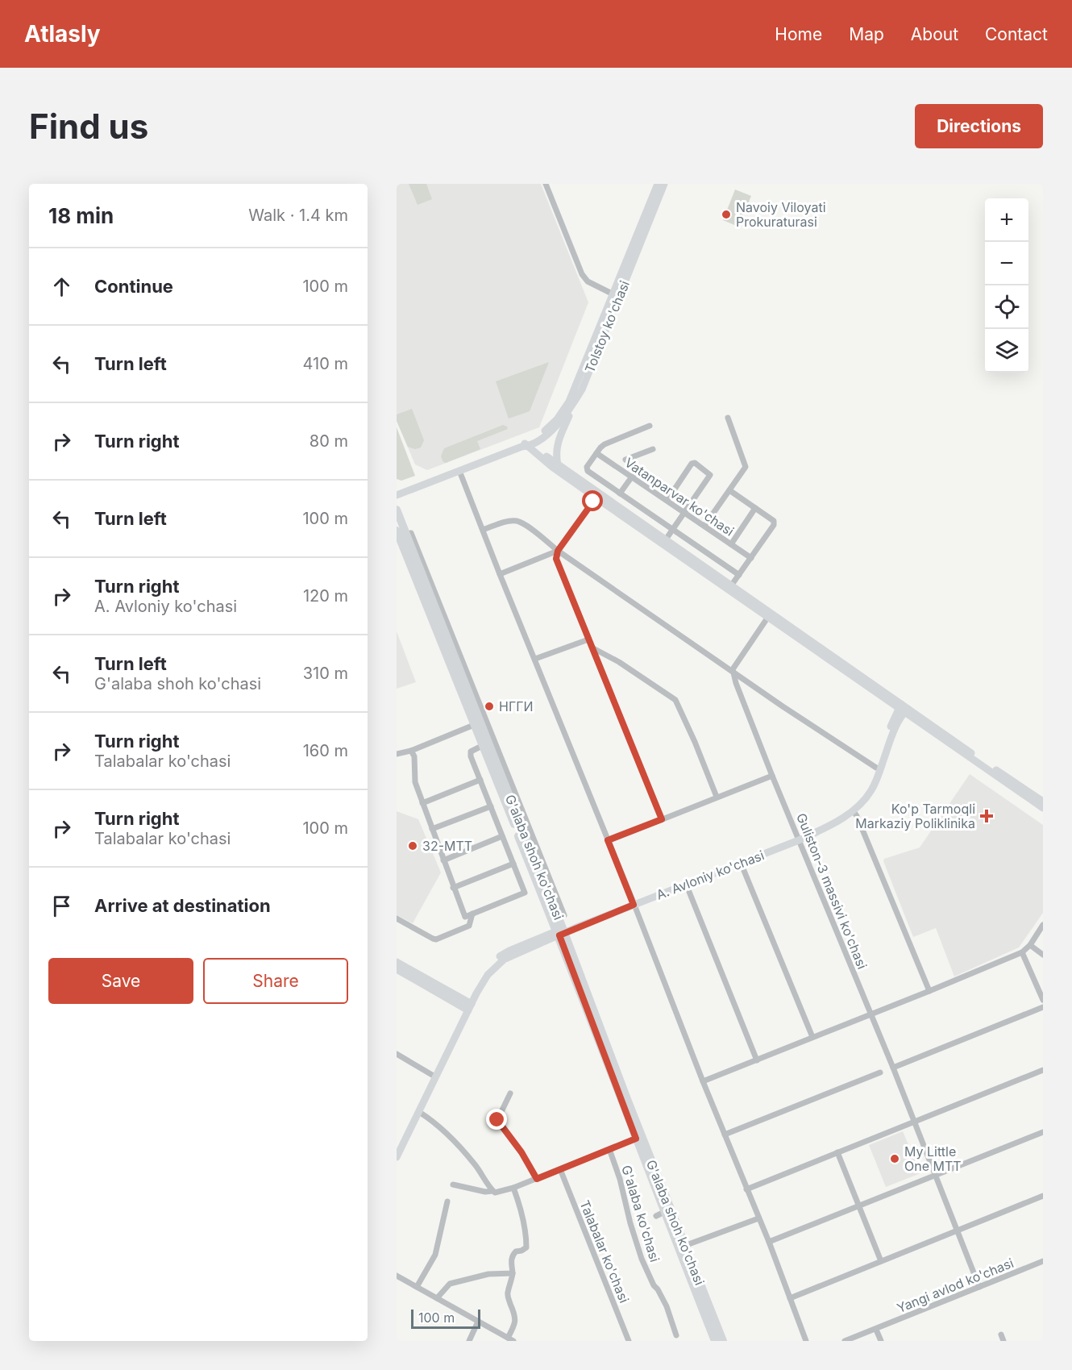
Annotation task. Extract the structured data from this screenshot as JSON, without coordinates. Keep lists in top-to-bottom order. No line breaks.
{"streets":{"main road":["G'alaba shoh ko'chasi"],"street":["Tolstoy ko'chasi","Vatanparvar ko'chasi","A. Avloniy ko'chasi","Guliston-3 massivi ko'chasi","G'alaba ko'chasi","Talabalar ko'chasi","Yangi avlod ko'chasi"]},"crossings":[["G'alaba shoh ko'chasi","A. Avloniy ko'chasi"],["A. Avloniy ko'chasi","Guliston-3 massivi ko'chasi"],["Guliston-3 massivi ko'chasi","Yangi avlod ko'chasi"]],"places":{"other":["Navoiy Viloyati Prokuraturasi","НГГИ","32-MTT","My Little One MTT"],"health":["Ko'p Tarmoqli Markaziy Poliklinika"]},"scale_bar":"100 m","page":{"header":"Atlasly","nav":["Home","Map","About","Contact"],"buttons":["Directions",["Save","Share"]],"title":"Find us","heading":["18 min","Walk · 1.4 km"],"map_buttons":["+","−"],"list":[["Continue","100 m"],["Turn left","410 m"],["Turn right","80 m"],["Turn left","100 m"],["Turn right","A. Avloniy ko'chasi","120 m"],["Turn left","G'alaba shoh ko'chasi","310 m"],["Turn right","Talabalar ko'chasi","160 m"],["Turn right","Talabalar ko'chasi","100 m"],"Arrive at destination"],"scale":"100 m"}}
